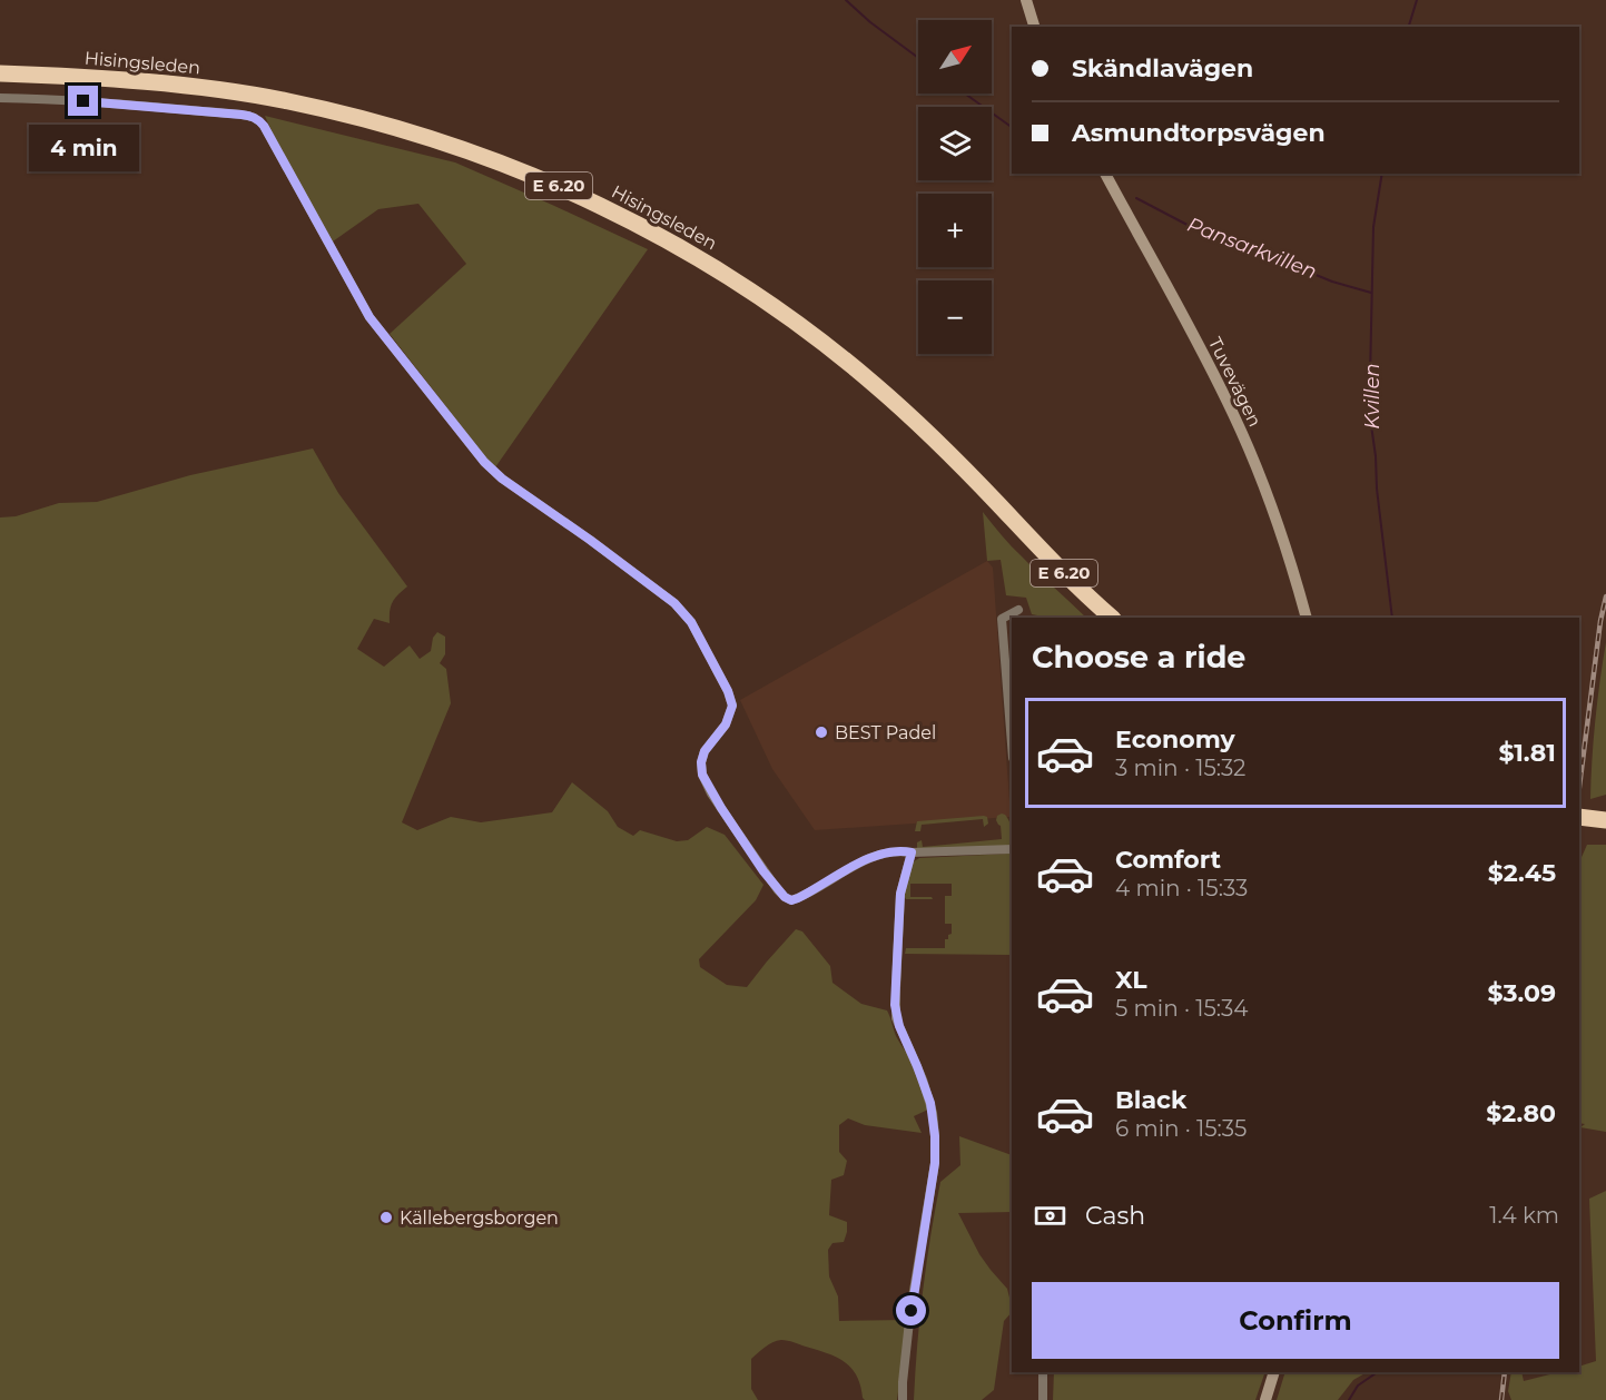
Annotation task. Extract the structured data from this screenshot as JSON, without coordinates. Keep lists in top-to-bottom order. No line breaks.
{"streets":{"highway":["Hisingsleden","E 6.20"],"main road":["Tuvevägen"]},"water":["Pansarkvillen","Kvillen"],"places":["BEST Padel","Källebergsborgen"],"north":"top right","page":{"map_buttons":["+","−"],"banner":["Skändlavägen","Asmundtorpsvägen"],"bubble":"4 min","heading":"Choose a ride","list":[{"name":"Economy","note":"3 min · 15:32","value":"$1.81"},{"name":"Comfort","note":"4 min · 15:33","value":"$2.45"},{"name":"XL","note":"5 min · 15:34","value":"$3.09"},{"name":"Black","note":"6 min · 15:35","value":"$2.80"}],"pay":["Cash","1.4 km"],"buttons":"Confirm"}}
